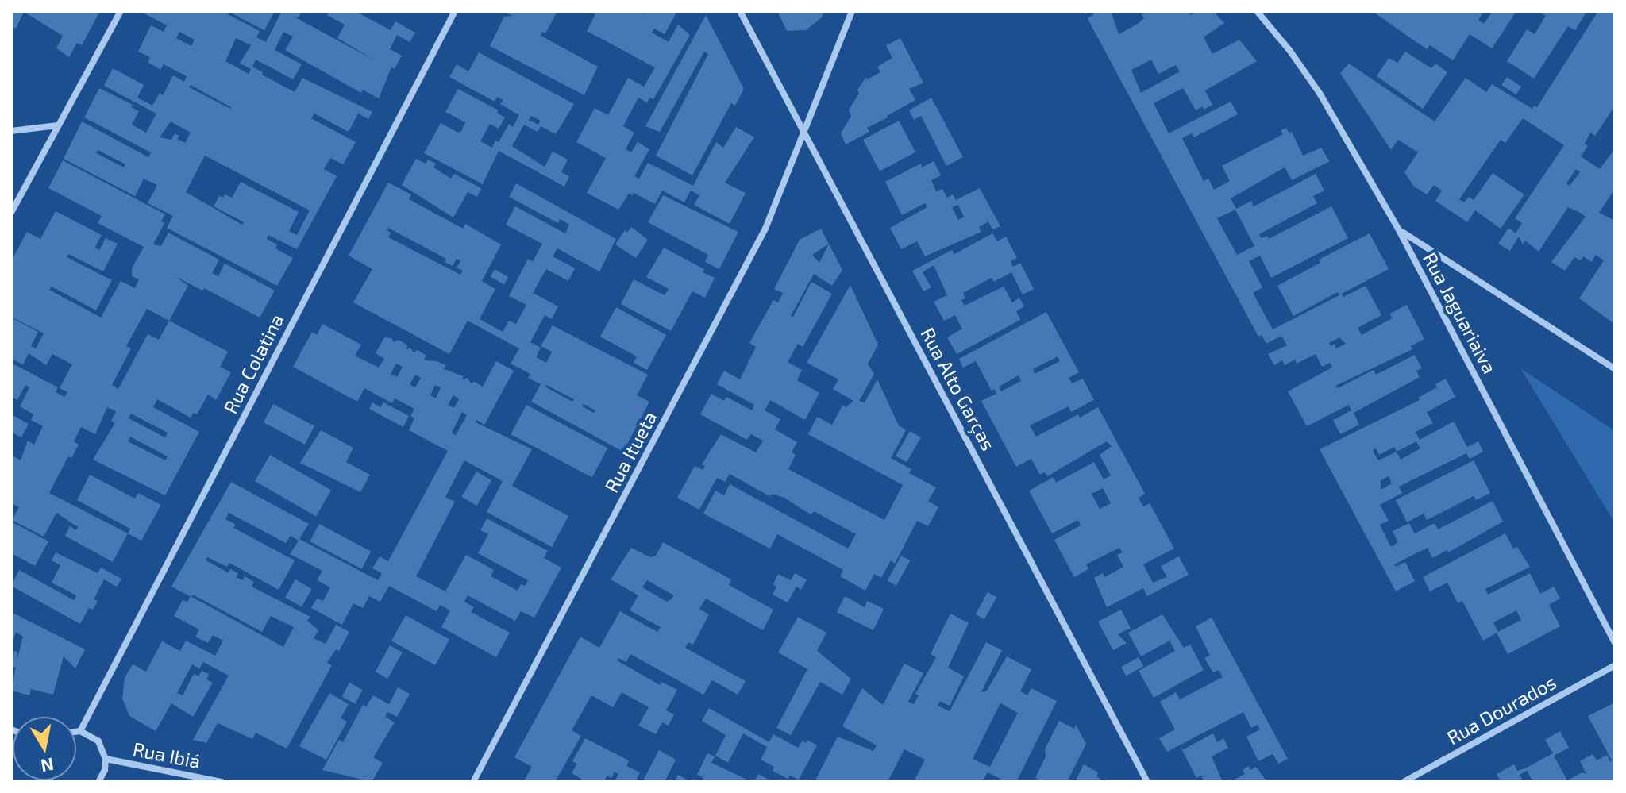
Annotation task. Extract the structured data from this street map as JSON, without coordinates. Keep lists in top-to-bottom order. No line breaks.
{"streets":{"street":["Rua Jaguariaiva","Rua Colatina","Rua Alto Garças","Rua Itueta","Rua Dourados","Rua Ibiá"]},"crossings":[["Rua Alto Garças","Rua Itueta"]],"north":"bottom"}
